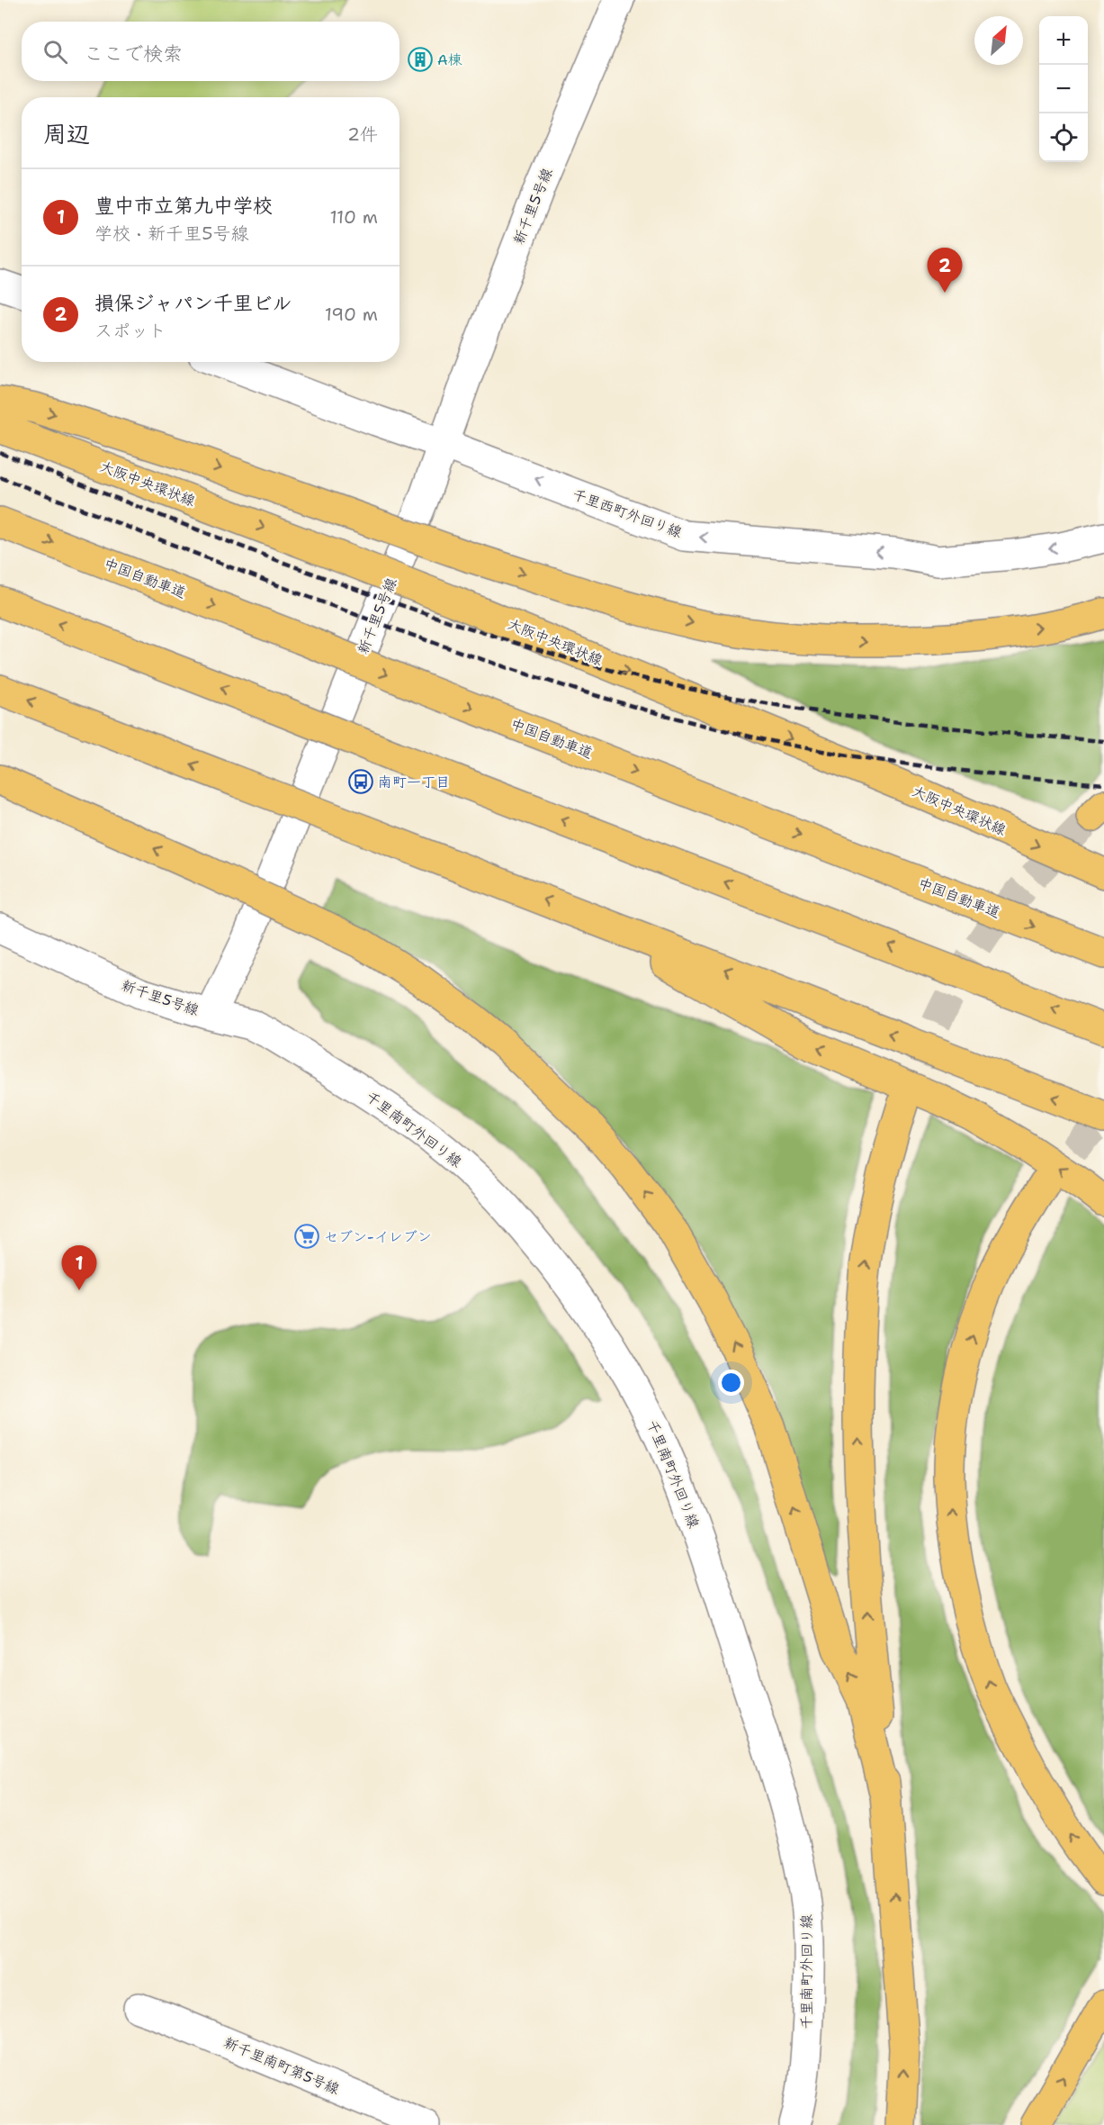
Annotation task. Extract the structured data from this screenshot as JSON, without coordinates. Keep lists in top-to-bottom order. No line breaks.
{"streets":{"main road":["大阪中央環状線","中国自動車道"],"street":["新千里5号線","千里西町外回り線","千里南町外回り線","新千里南町第5号線"]},"crossings":[["新千里5号線","千里西町外回り線"],["新千里5号線","千里南町外回り線"]],"one_way":["千里西町外回り線"],"places":{"building":["A棟"],"bus stop":["南町一丁目"],"supermarket":["セブン-イレブン"]},"north":"top right","page":{"map_buttons":["+","−"],"search":"ここで検索","heading":["周辺","2件"],"list":[{"mark":"1","name":"豊中市立第九中学校","note":"学校 · 新千里5号線","value":"110 m"},{"mark":"2","name":"損保ジャパン千里ビル","note":"スポット","value":"190 m"}],"pins":["2","1"]}}
